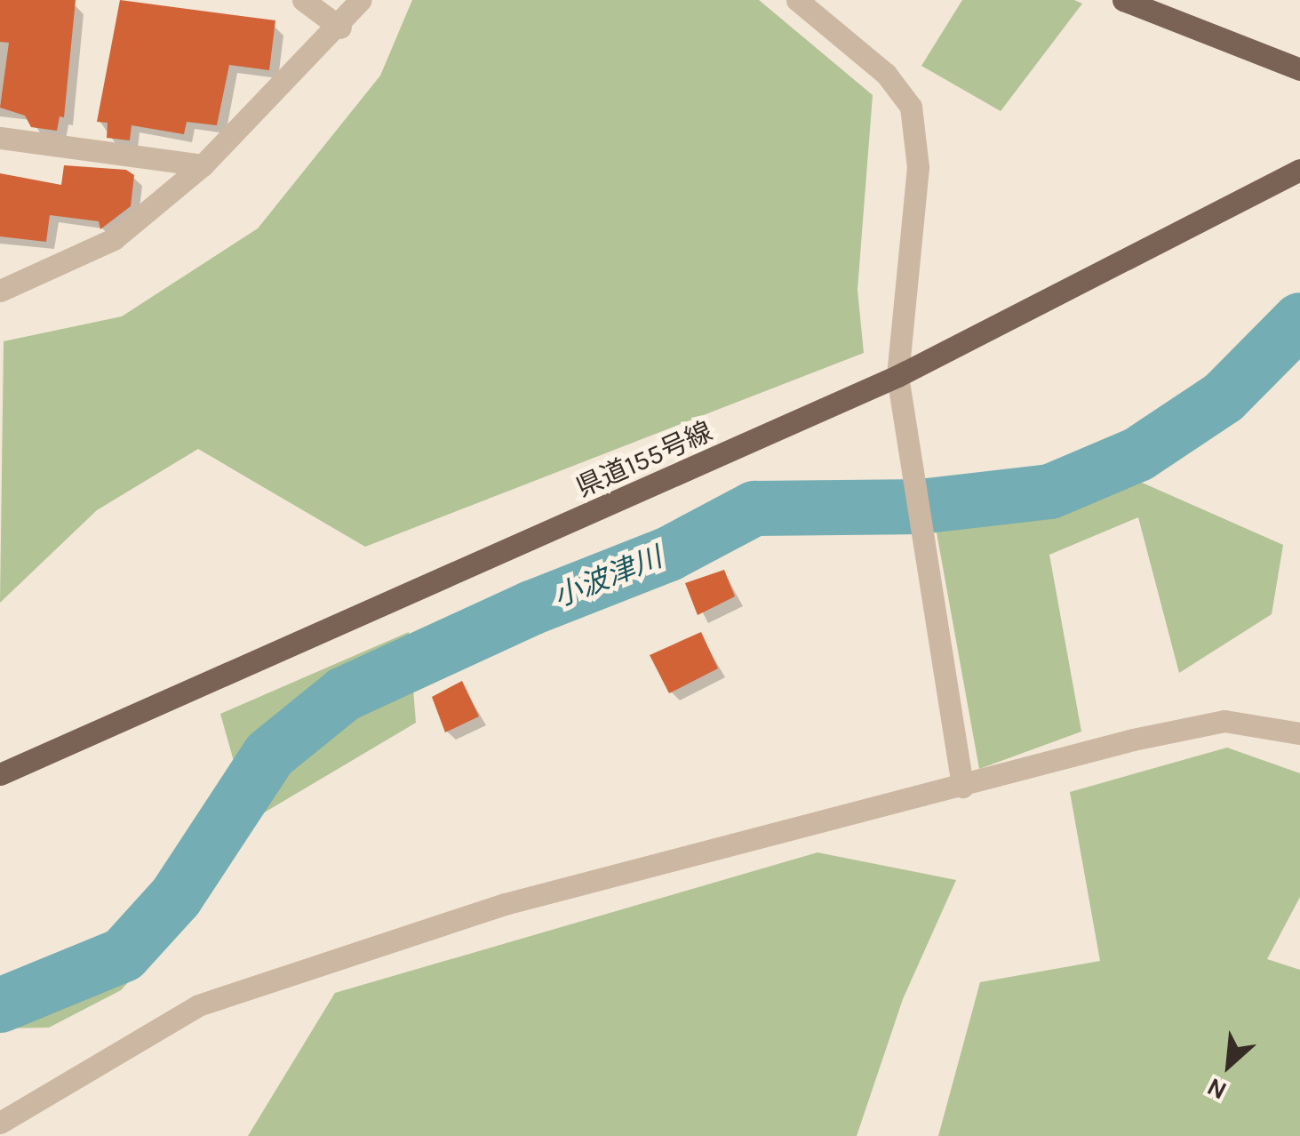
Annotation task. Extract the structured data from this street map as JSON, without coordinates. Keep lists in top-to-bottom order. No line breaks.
{"streets":{"main road":["県道155号線"]},"water":["小波津川"],"north":"bottom left"}
